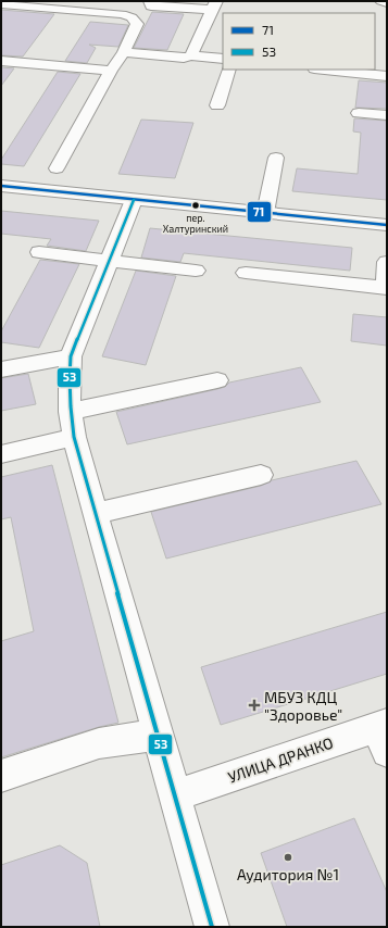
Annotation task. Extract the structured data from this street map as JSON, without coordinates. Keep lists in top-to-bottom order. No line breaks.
{"streets":{"street":["УЛИЦА ДРАНКО"]},"places":{"other":["пер. Халтуринский","Аудитория №1"],"health":["МБУЗ КДЦ \"Здоровье\""]},"lines":["transit line 71","transit line 53"],"legend":["71","53"]}
